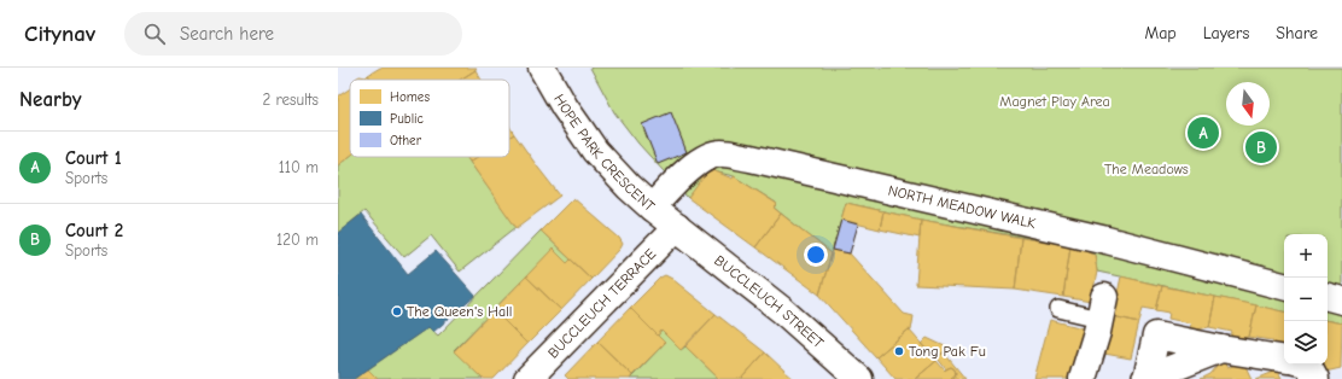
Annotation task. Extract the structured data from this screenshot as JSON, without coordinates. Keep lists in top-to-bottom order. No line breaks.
{"streets":{"street":["HOPE PARK CRESCENT","NORTH MEADOW WALK","BUCCLEUCH STREET","BUCCLEUCH TERRACE"]},"crossings":[["HOPE PARK CRESCENT","NORTH MEADOW WALK"],["HOPE PARK CRESCENT","BUCCLEUCH STREET"],["HOPE PARK CRESCENT","BUCCLEUCH TERRACE"],["BUCCLEUCH STREET","BUCCLEUCH TERRACE"]],"parks":["Magnet Play Area","The Meadows"],"places":["The Queen's Hall","Tong Pak Fu"],"legend":["Homes","Public","Other"],"north":"bottom","page":{"header":"Citynav","search":"Search here","nav":["Map","Layers","Share"],"heading":["Nearby","2 results"],"pins":["A","B"],"list":[{"mark":"A","name":"Court 1","note":"Sports","value":"110 m"},{"mark":"B","name":"Court 2","note":"Sports","value":"120 m"}],"map_buttons":["+","−"]}}
